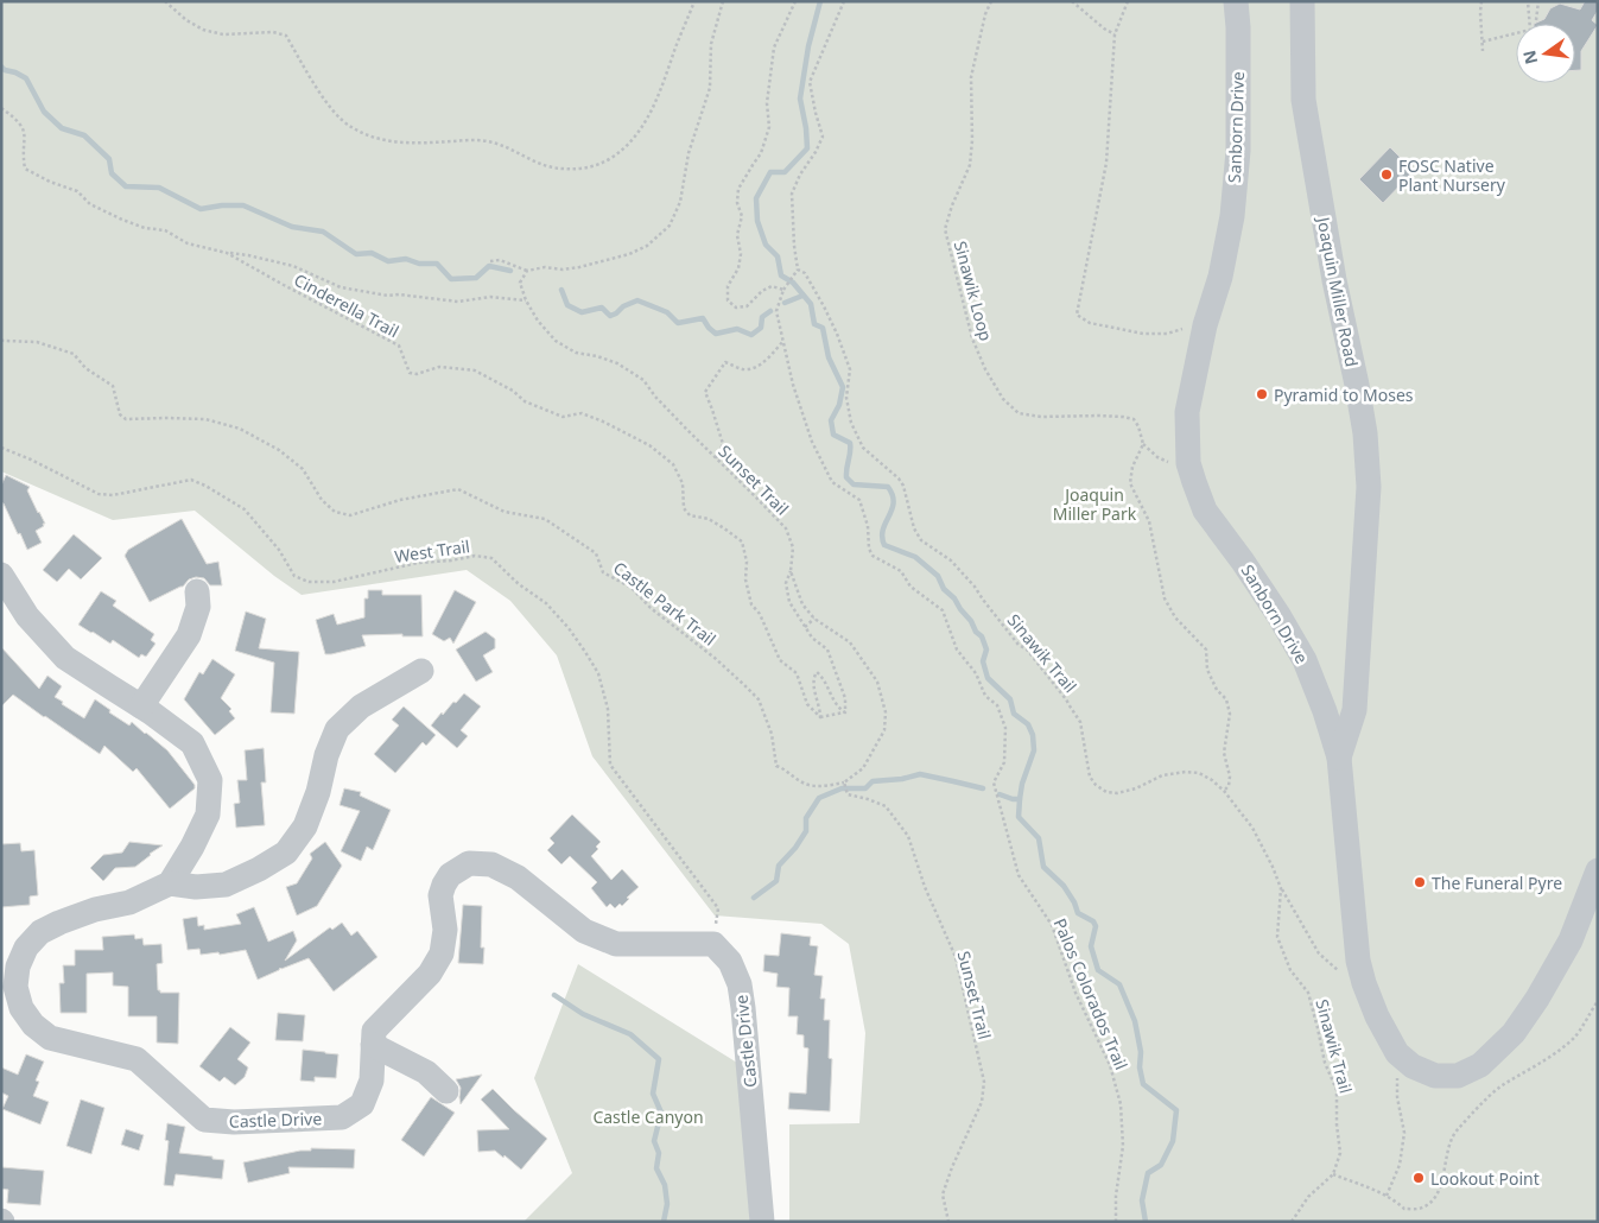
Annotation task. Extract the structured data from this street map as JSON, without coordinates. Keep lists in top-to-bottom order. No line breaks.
{"streets":{"street":["Sanborn Drive","Joaquin Miller Road","Castle Drive"],"path":["Sinawik Loop","Cinderella Trail","Sunset Trail","West Trail","Castle Park Trail","Sinawik Trail","Palos Colorados Trail"]},"crossings":[["Sanborn Drive","Joaquin Miller Road"],["Sunset Trail","Castle Park Trail"],["West Trail","Castle Drive"]],"parks":["Joaquin Miller Park","Castle Canyon"],"places":["FOSC Native Plant Nursery","Pyramid to Moses","The Funeral Pyre","Lookout Point"],"north":"left"}
